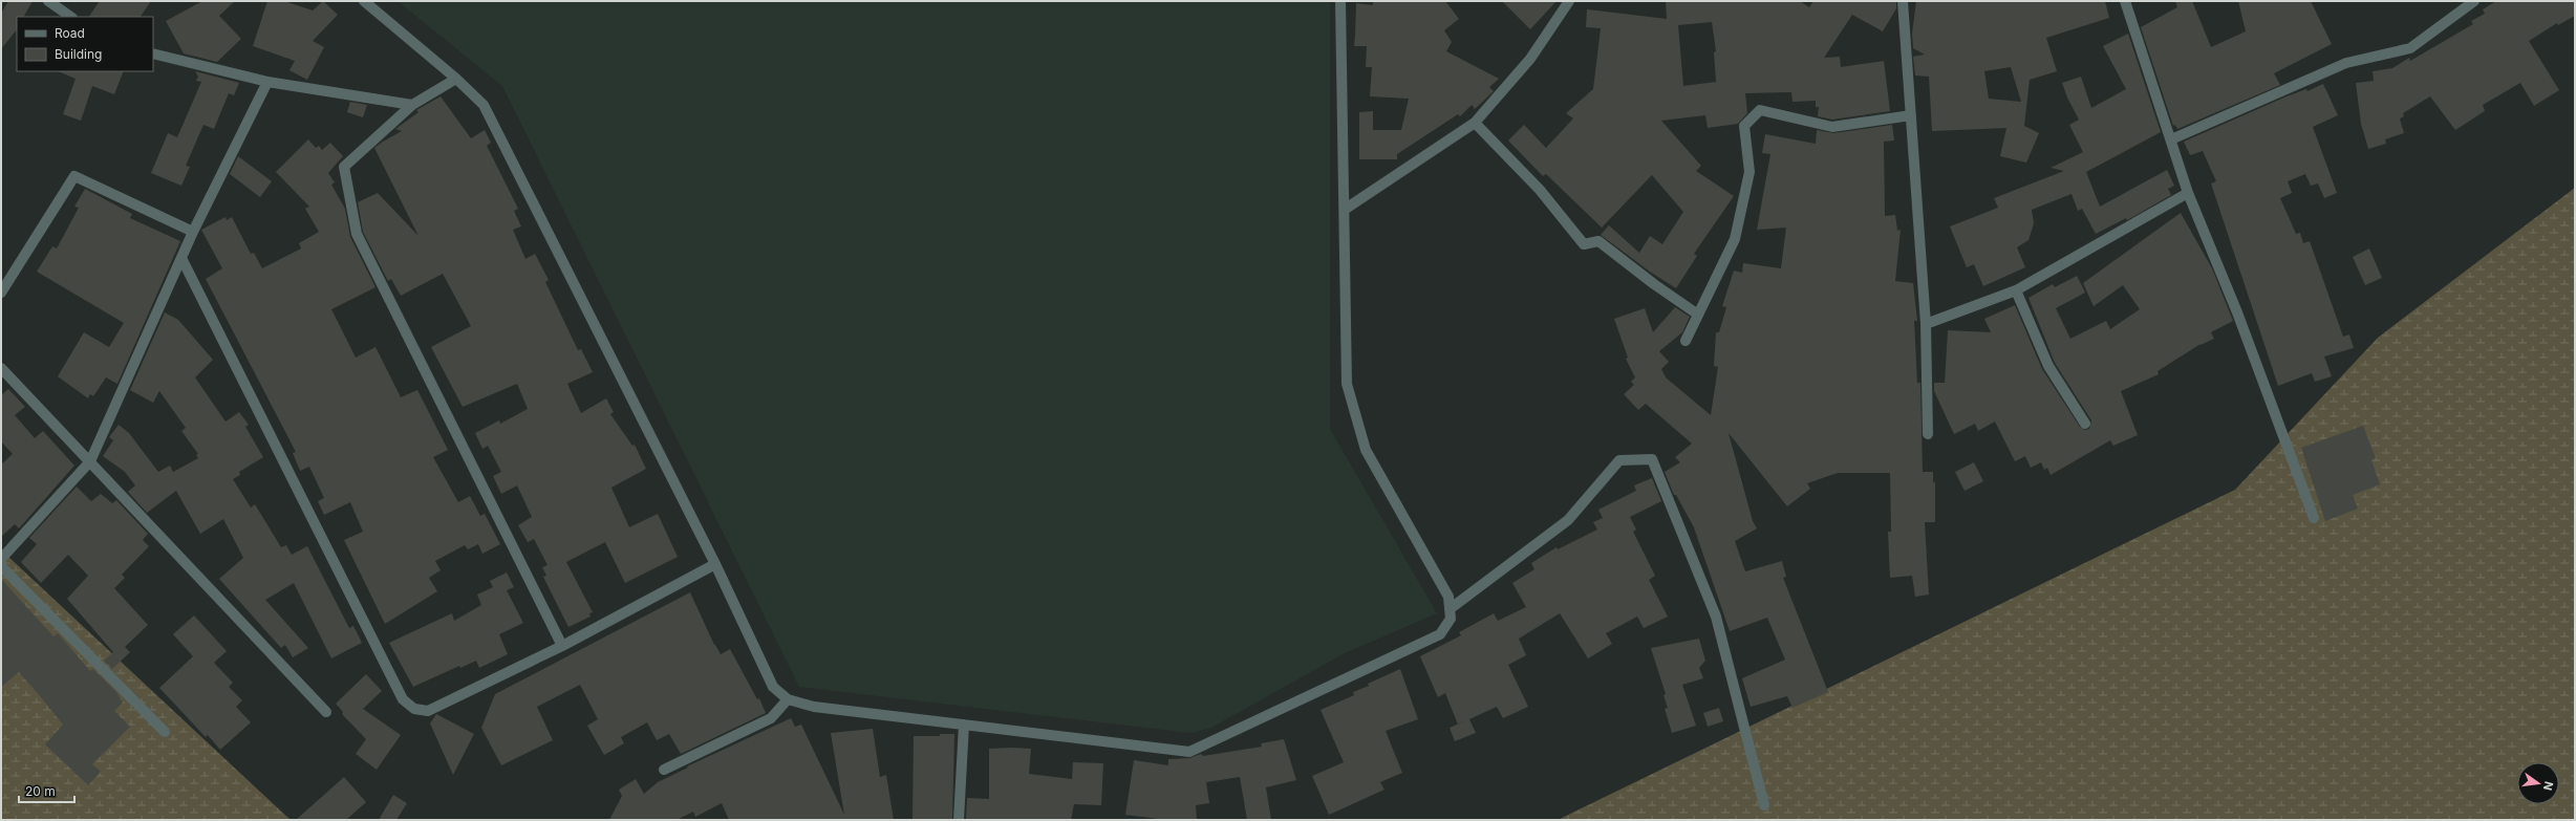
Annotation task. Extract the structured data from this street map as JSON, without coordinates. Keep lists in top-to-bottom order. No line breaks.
{"legend":["Road","Building"],"scale_bar":"20 m","north":"right"}
